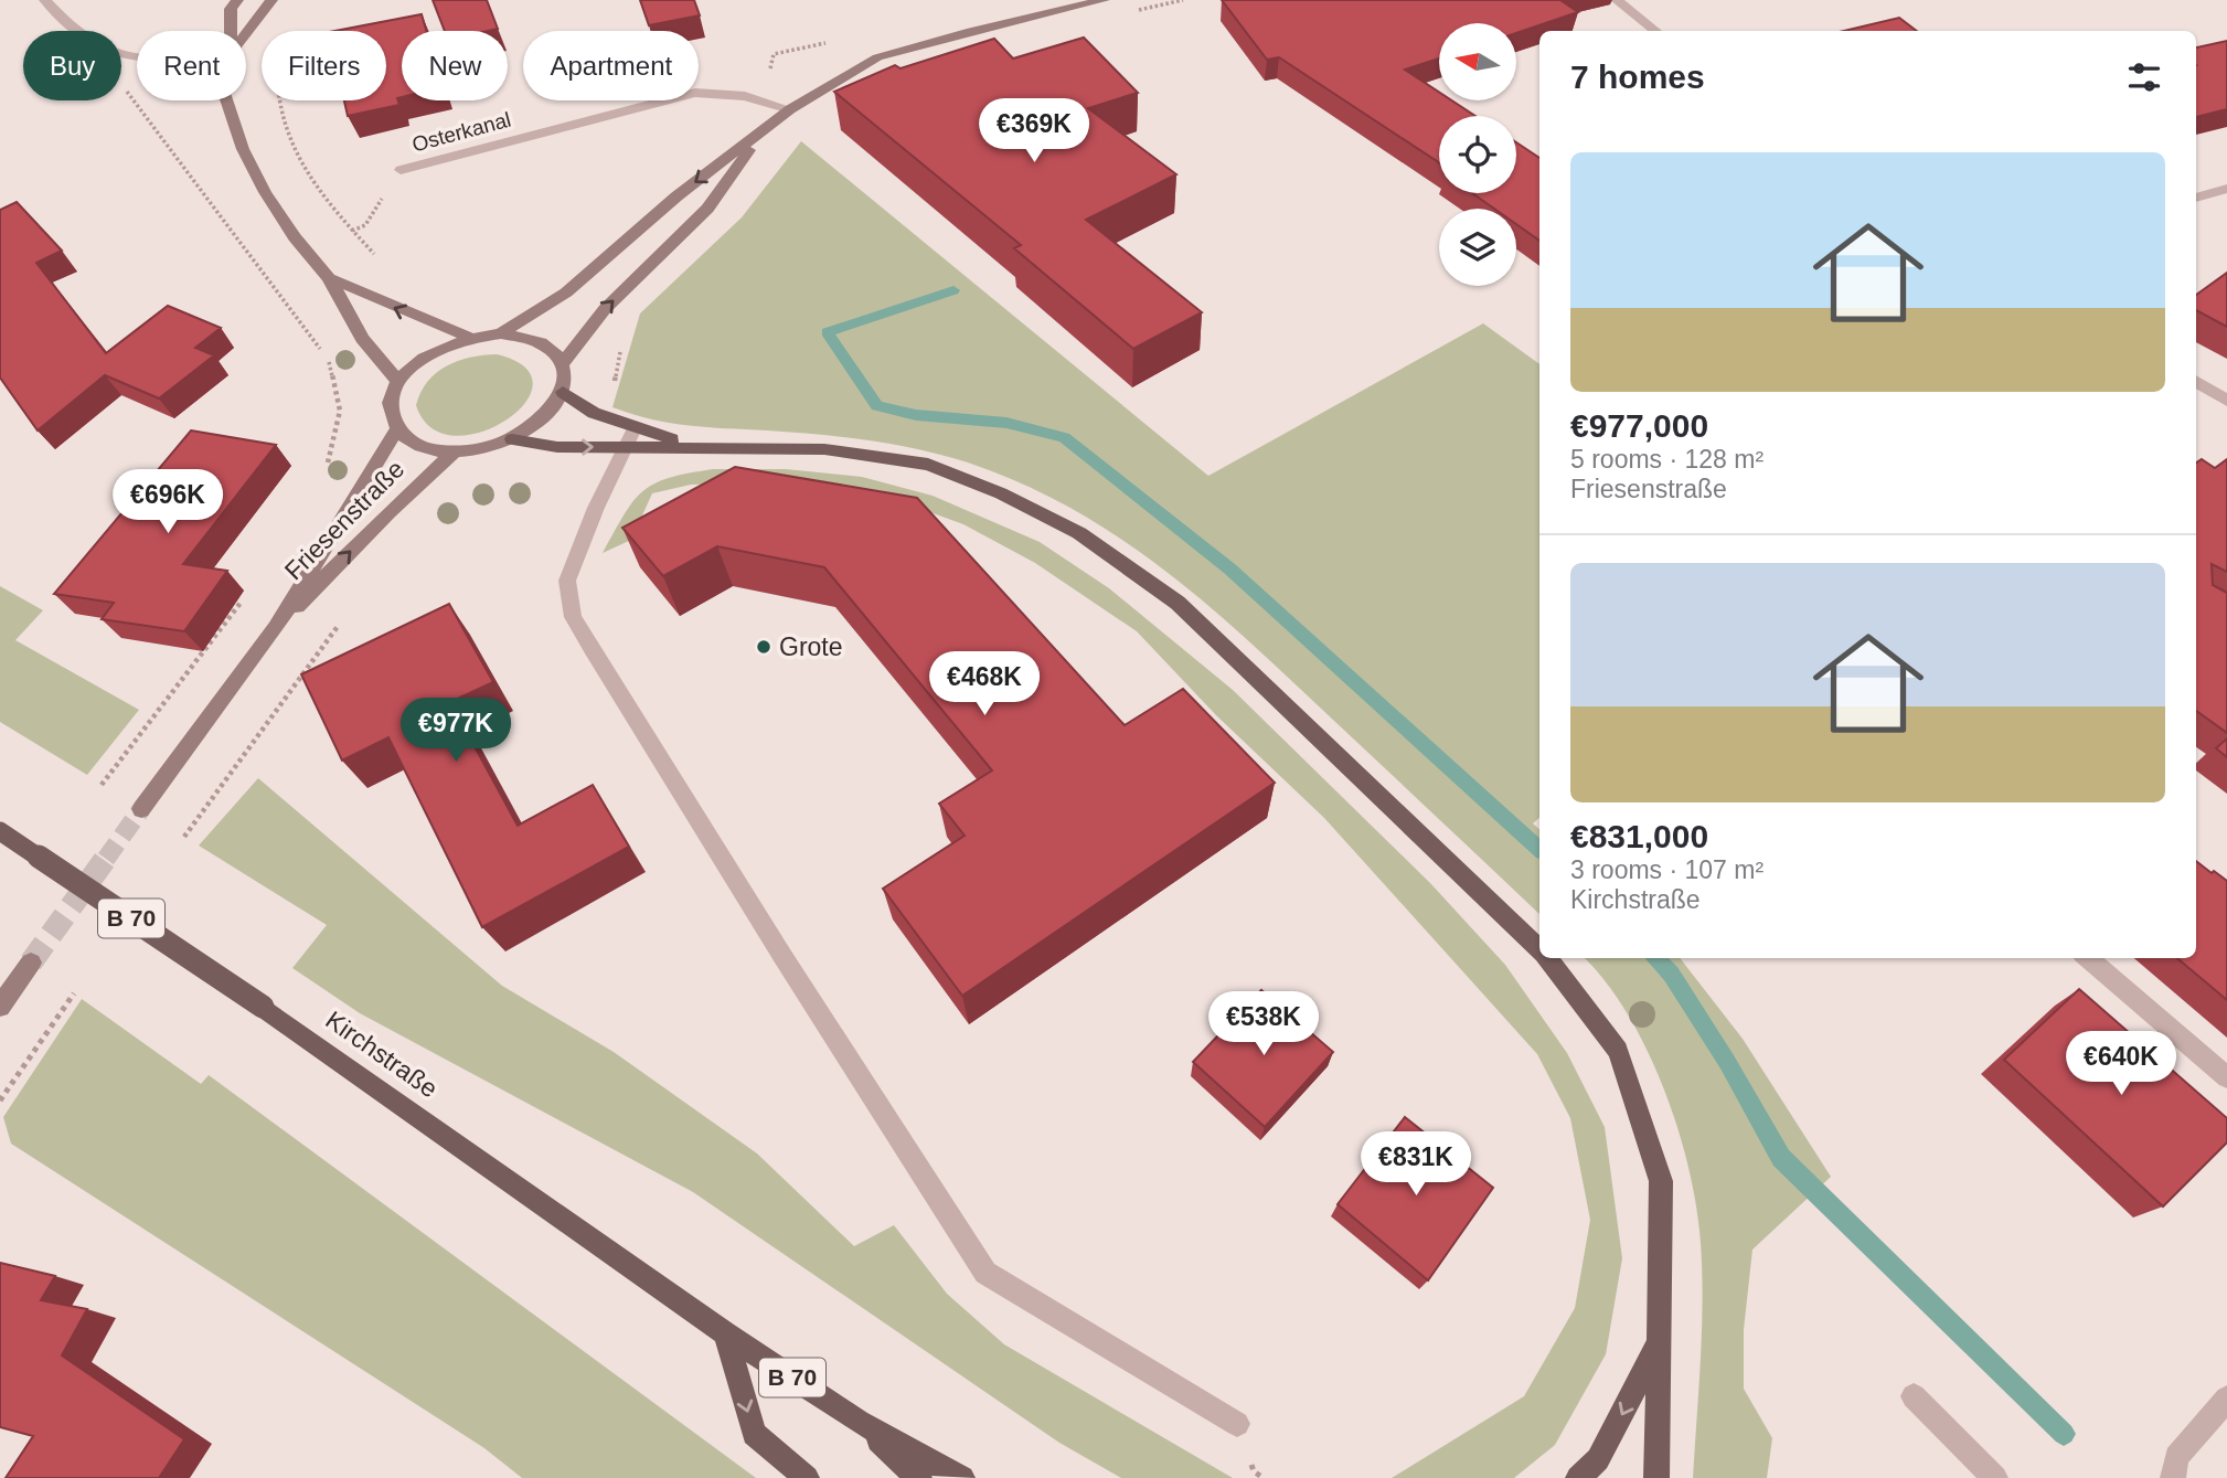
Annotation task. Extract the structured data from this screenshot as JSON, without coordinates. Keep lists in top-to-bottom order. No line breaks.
{"streets":{"main road":["Friesenstraße","B 70","Kirchstraße"],"street":["Osterkanal"]},"crossings":[["B 70","Kirchstraße"]],"places":["Grote"],"north":"left","page":{"chip":["Buy","Rent","Filters","New","Apartment"],"heading":"7 homes","price":["€369K","€696K","€468K","€977K","€538K","€640K","€831K"],"list":[{"name":"€977,000","note":"5 rooms · 128 m² · Friesenstraße"},{"name":"€831,000","note":"3 rooms · 107 m² · Kirchstraße"}]}}
